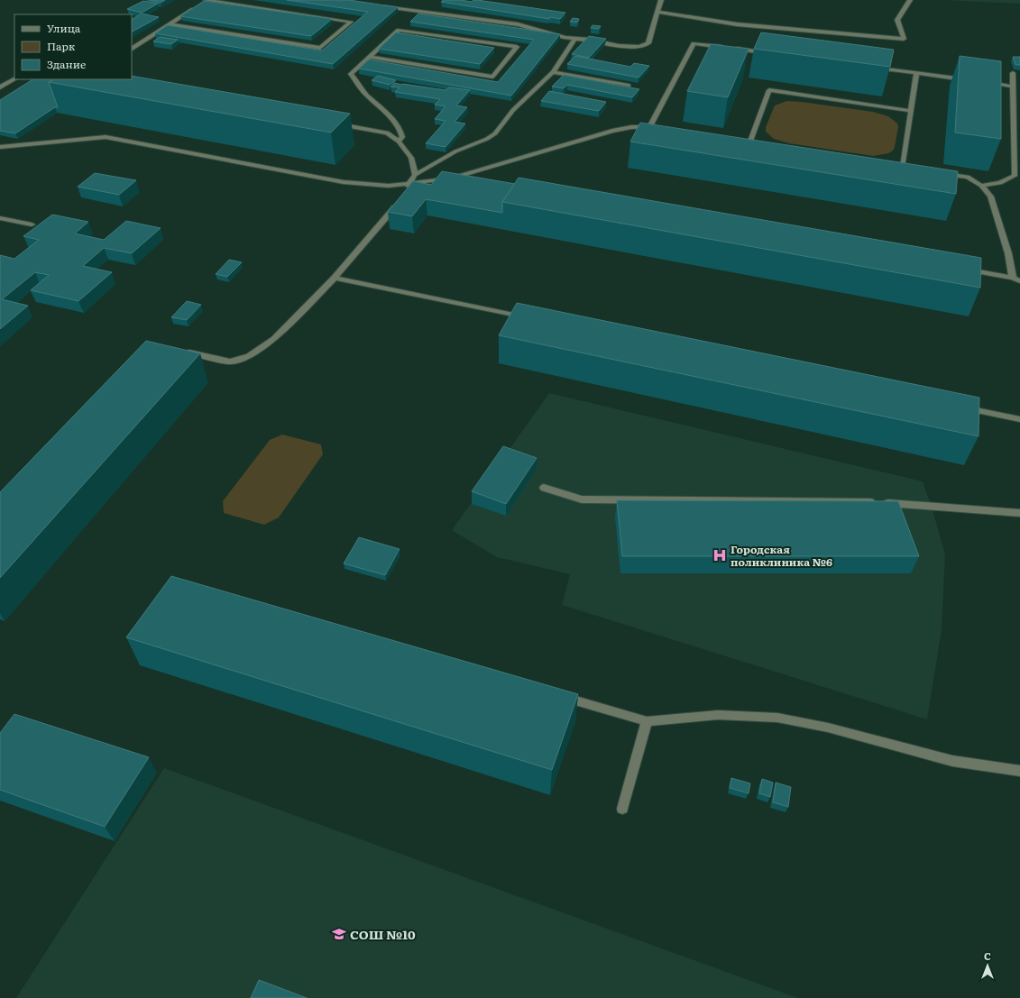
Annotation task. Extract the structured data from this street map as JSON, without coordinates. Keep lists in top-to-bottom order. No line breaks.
{"places":{"hospital":["Городская поликлиника №6"],"school or university":["СОШ №10"]},"legend":["Улица","Парк","Здание"],"north":"top"}
